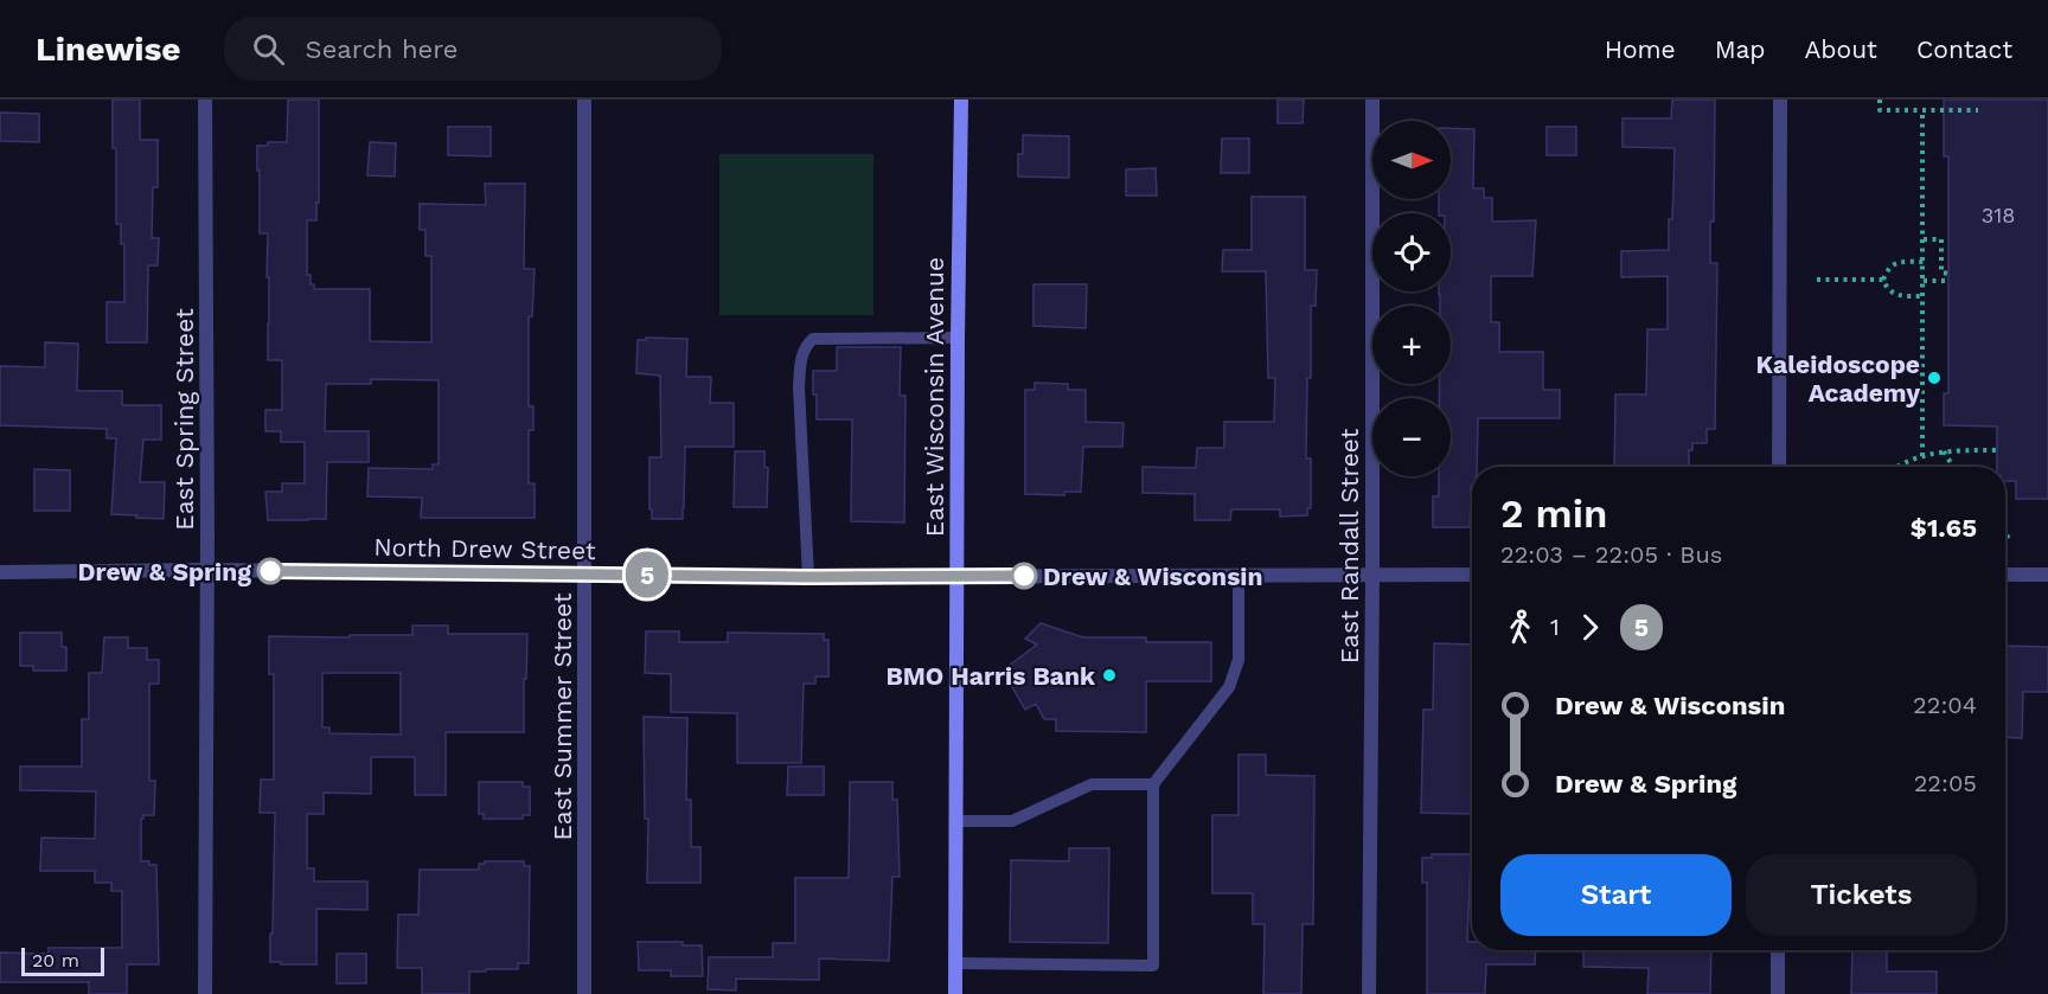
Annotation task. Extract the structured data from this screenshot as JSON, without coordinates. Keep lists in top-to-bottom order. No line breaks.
{"streets":{"main road":["East Wisconsin Avenue"],"street":["East Spring Street","East Randall Street","North Drew Street","East Summer Street"]},"crossings":[["East Wisconsin Avenue","North Drew Street"],["East Spring Street","North Drew Street"],["East Randall Street","North Drew Street"],["North Drew Street","East Summer Street"]],"places":["Kaleidoscope Academy","Drew & Spring","Drew & Wisconsin","BMO Harris Bank"],"lines":["bus line 5"],"house_numbers":["318"],"scale_bar":"20 m","north":"right","page":{"header":"Linewise","search":"Search here","nav":["Home","Map","About","Contact"],"on_map":"5","map_buttons":["+","−"],"heading":["2 min","22:03 – 22:05 · Bus","$1.65"],"legs":["1","5"],"list":[{"name":"Drew & Wisconsin","value":"22:04"},{"name":"Drew & Spring","value":"22:05"}],"buttons":["Start","Tickets"],"scale":"20 m"}}
